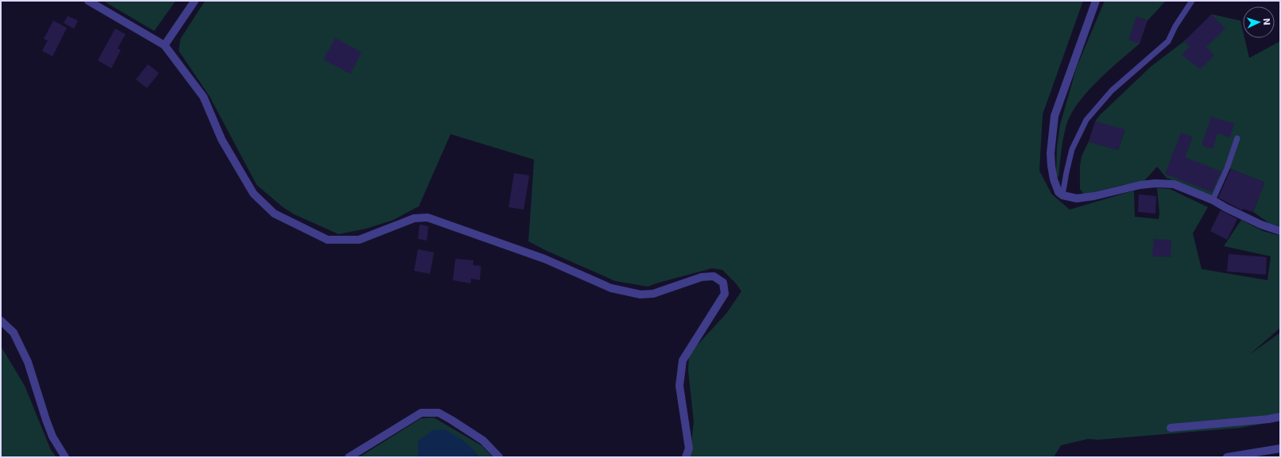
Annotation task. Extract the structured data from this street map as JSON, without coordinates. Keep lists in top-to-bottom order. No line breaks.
{"north":"right"}
